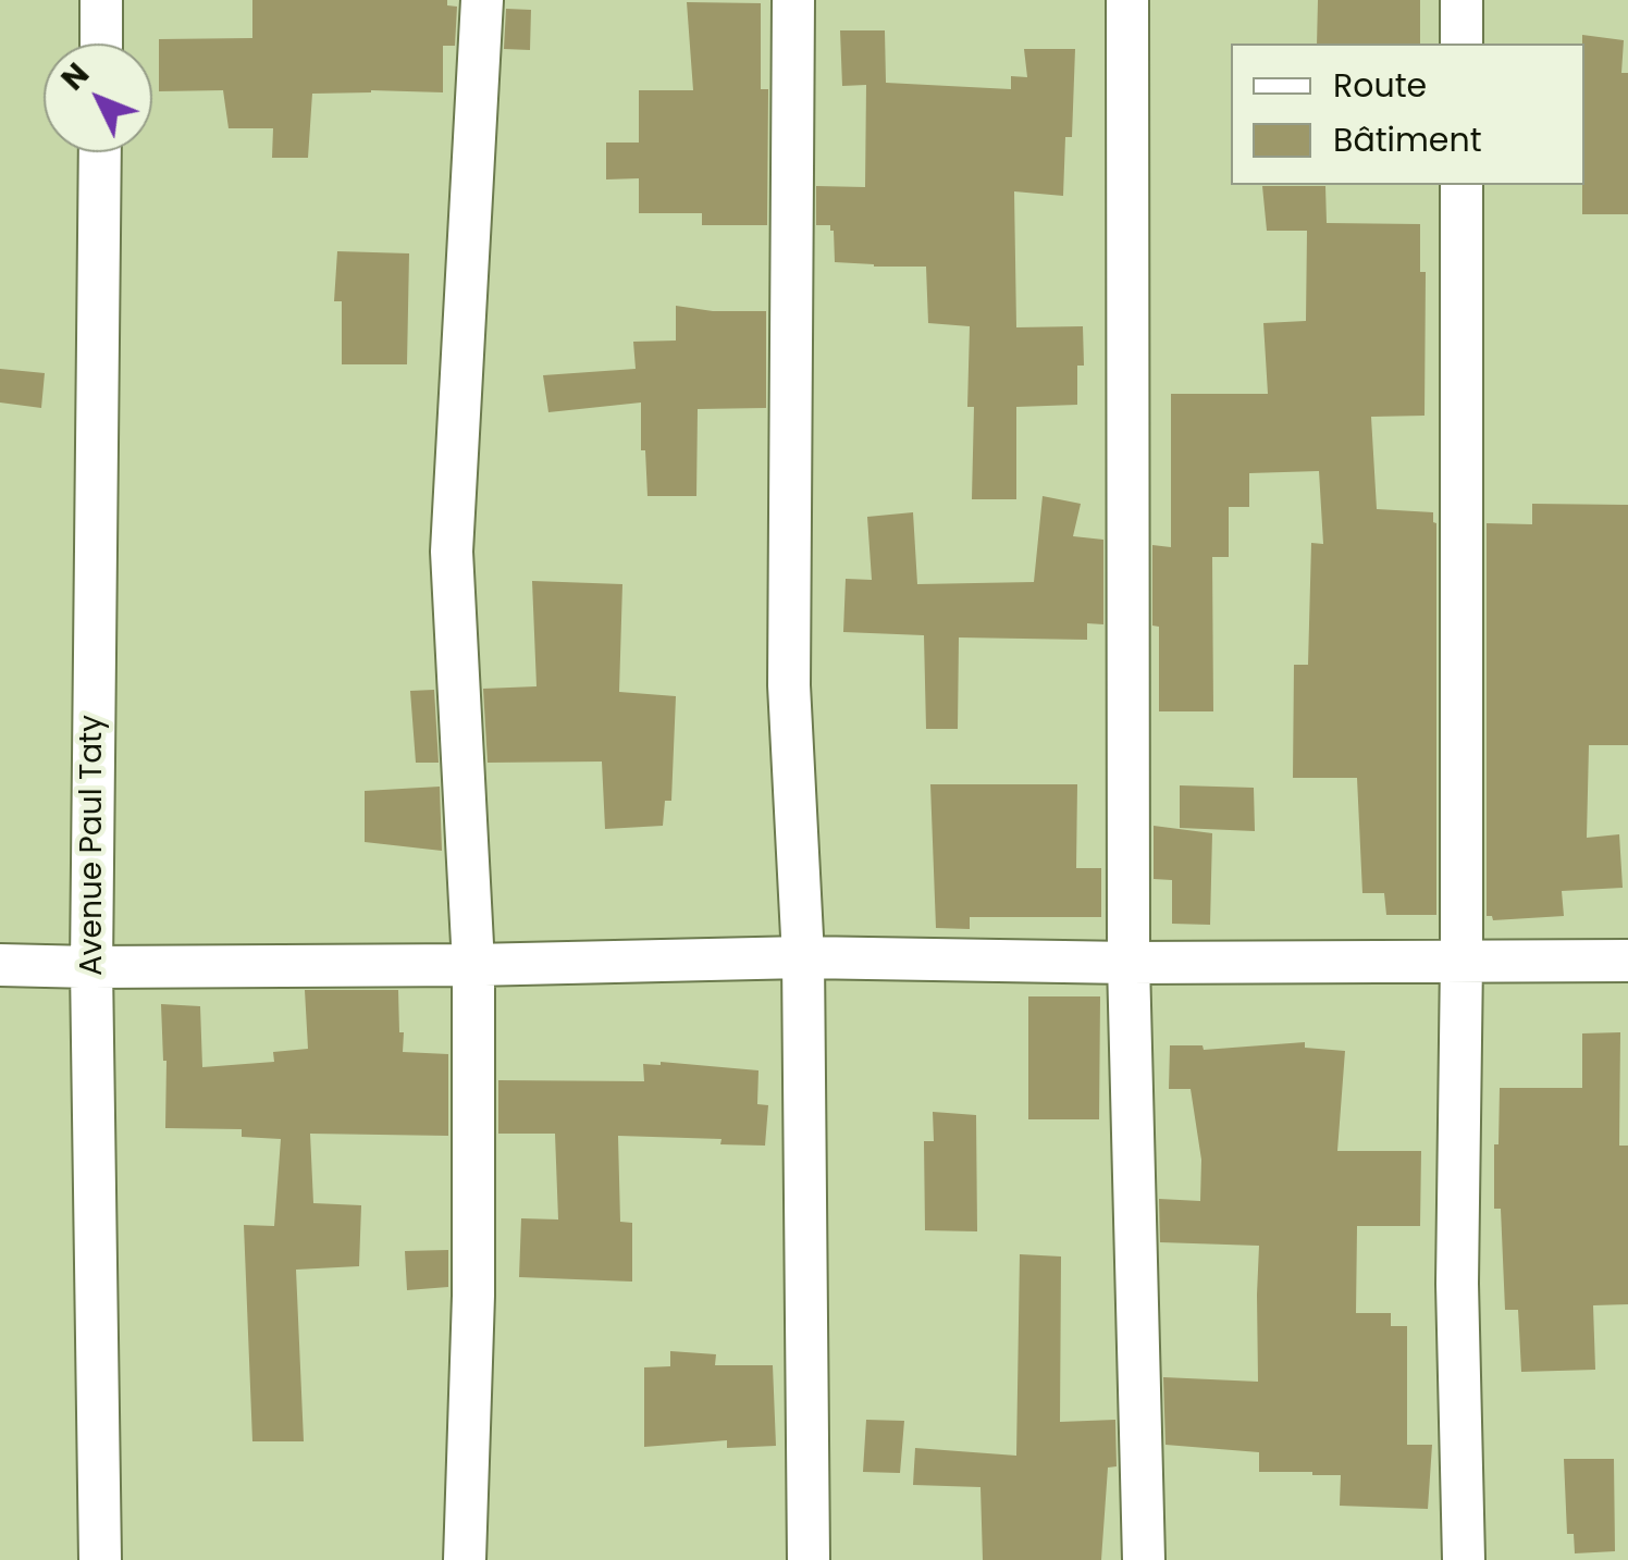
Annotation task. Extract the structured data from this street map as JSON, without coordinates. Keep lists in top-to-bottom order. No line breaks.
{"streets":{"street":["Avenue Paul Taty"]},"legend":["Route","Bâtiment"],"north":"top left"}
